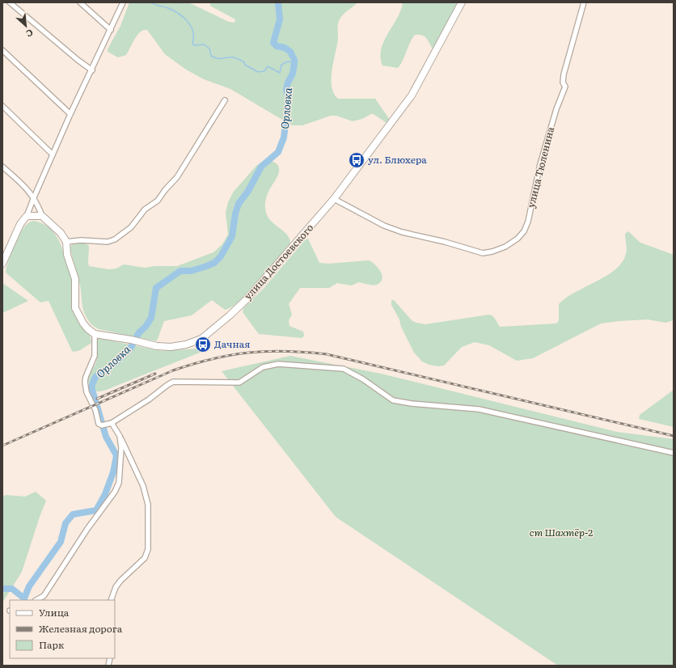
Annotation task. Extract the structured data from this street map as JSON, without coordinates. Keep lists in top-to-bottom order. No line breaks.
{"streets":{"main road":["улица Достоевского"],"street":["улица Тюленина"]},"crossings":[["улица Тюленина","улица Достоевского"]],"water":["Орловка"],"parks":["ст Шахтёр-2"],"places":{"bus stop":["ул. Блюхера","Дачная"]},"legend":["Улица","Железная дорога","Парк"],"north":"bottom right"}
